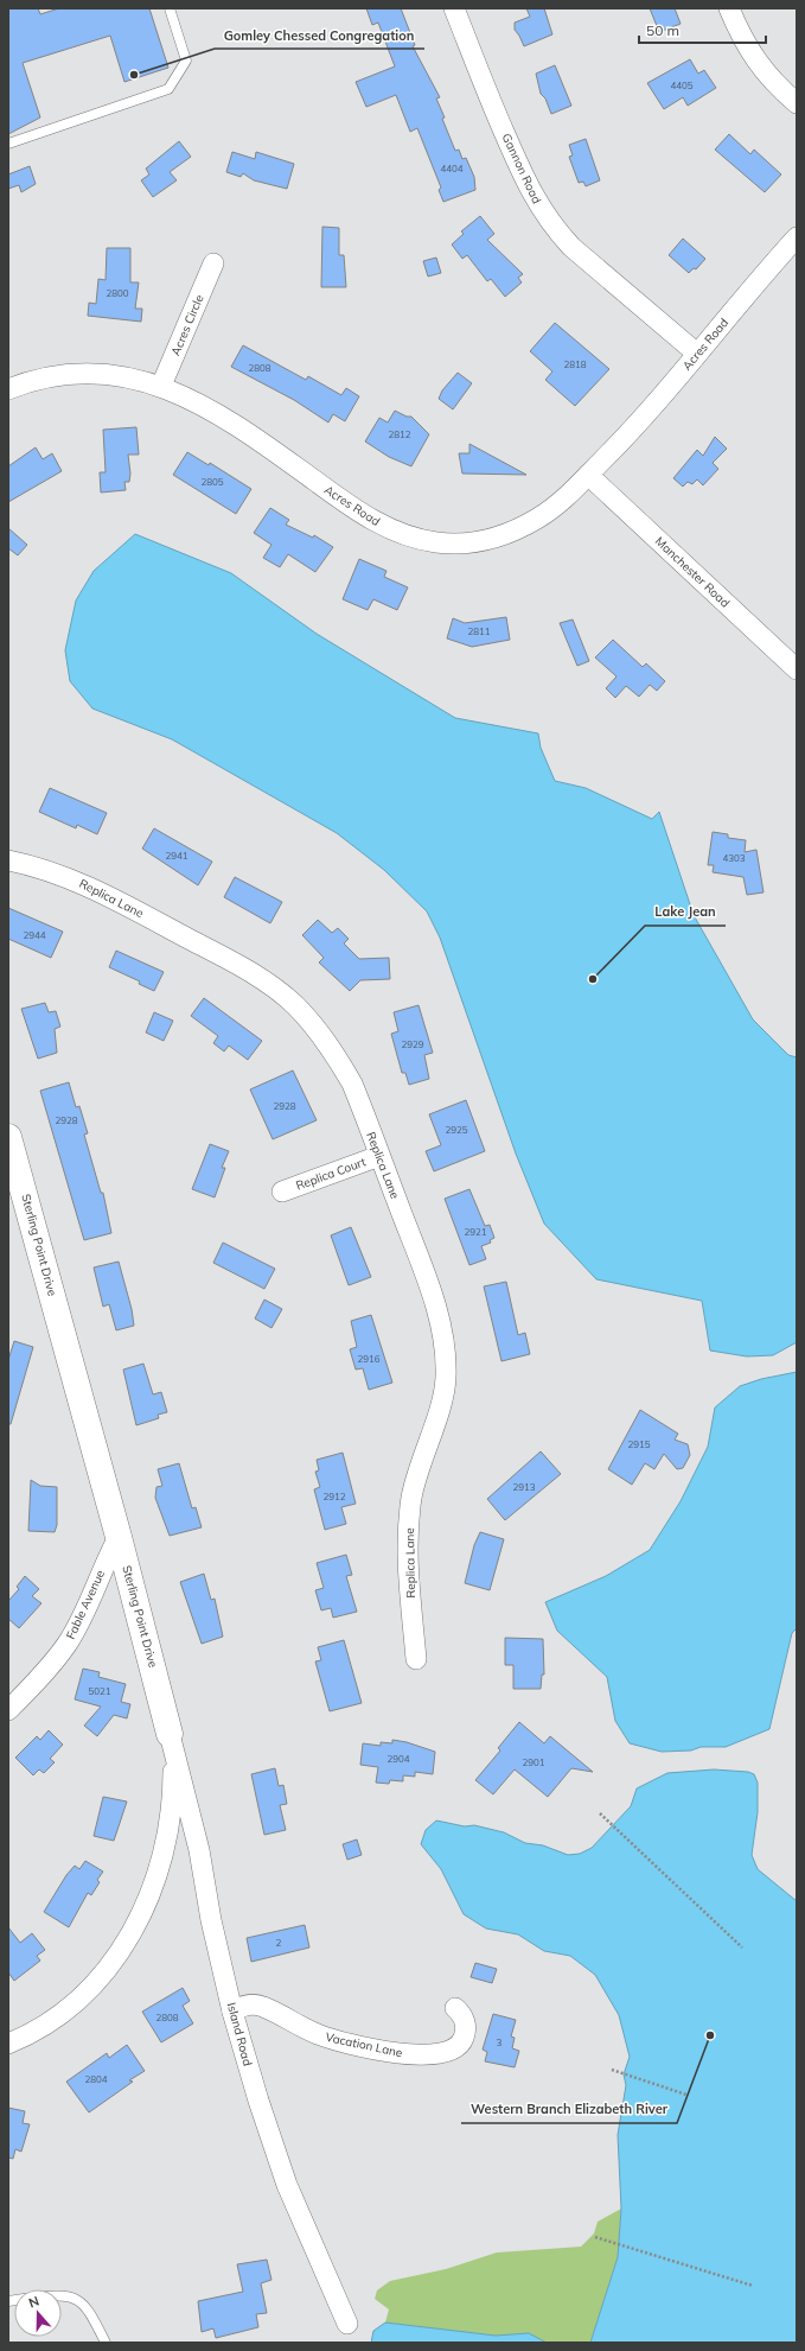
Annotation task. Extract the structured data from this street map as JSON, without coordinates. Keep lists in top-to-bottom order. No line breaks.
{"streets":{"street":["Gannon Road","Acres Circle","Acres Road","Manchester Road","Replica Lane","Replica Court","Sterling Point Drive","Fable Avenue","Island Road","Vacation Lane"]},"crossings":[["Gannon Road","Acres Road"],["Acres Circle","Acres Road"],["Acres Road","Manchester Road"],["Replica Lane","Replica Court"],["Sterling Point Drive","Fable Avenue"],["Sterling Point Drive","Island Road"],["Island Road","Vacation Lane"]],"places":["Gomley Chessed Congregation","Lake Jean","Western Branch Elizabeth River"],"house_numbers":["4405","4404","2800","2818","2808","2812","2805","2811","2941","4303","2944","2929","2928","2928","2925","2921","2916","2915","2913","2912","5021","2904","2901","2","2808","3","2804"],"scale_bar":"50 m","north":"top"}
